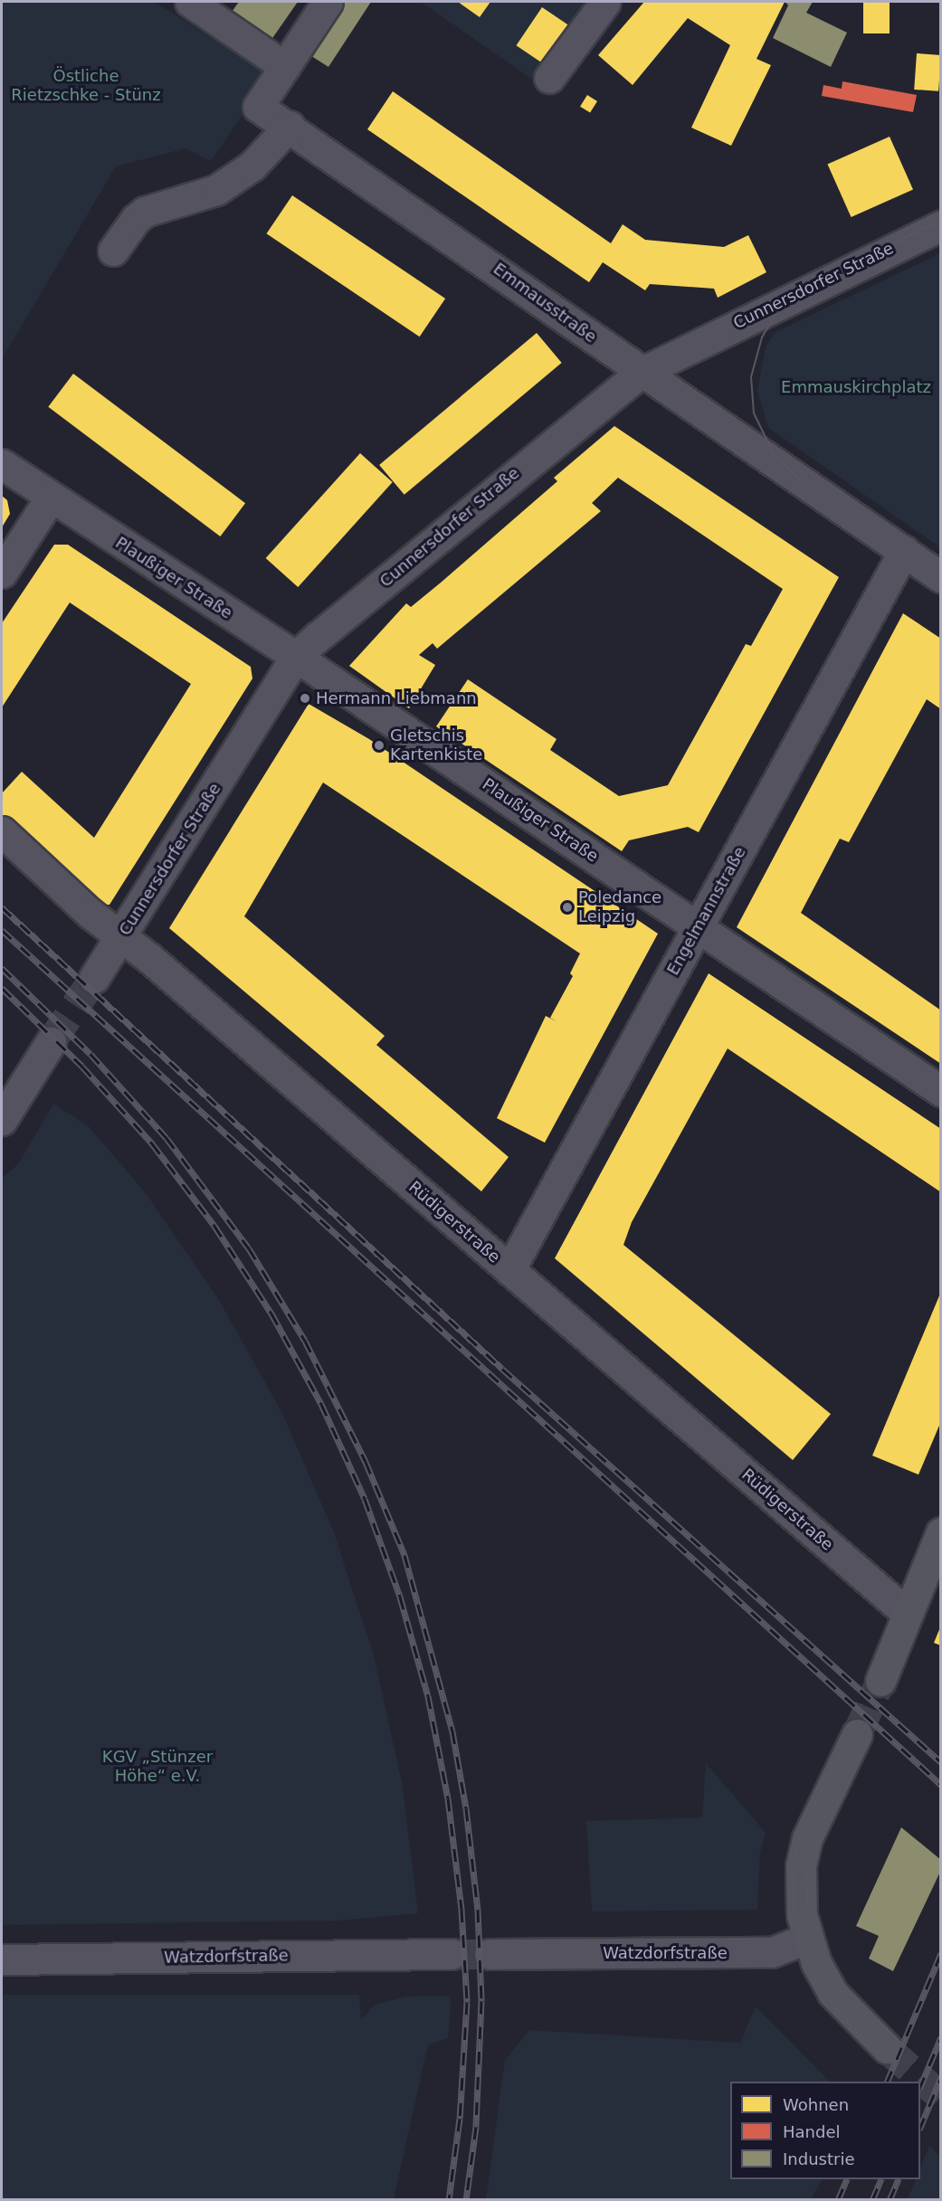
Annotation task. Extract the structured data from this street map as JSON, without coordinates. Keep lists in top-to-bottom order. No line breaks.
{"streets":{"street":["Cunnersdorfer Straße","Emmausstraße","Plaußiger Straße","Engelmannstraße","Rüdigerstraße","Watzdorfstraße"]},"crossings":[["Cunnersdorfer Straße","Emmausstraße"],["Cunnersdorfer Straße","Plaußiger Straße"],["Cunnersdorfer Straße","Rüdigerstraße"],["Emmausstraße","Engelmannstraße"],["Plaußiger Straße","Engelmannstraße"],["Engelmannstraße","Rüdigerstraße"]],"parks":["Östliche Rietzschke - Stünz","Emmauskirchplatz","KGV „Stünzer Höhe“ e.V."],"places":["Hermann Liebmann","Gletschis Kartenkiste","Poledance Leipzig"],"legend":["Wohnen","Handel","Industrie"]}
